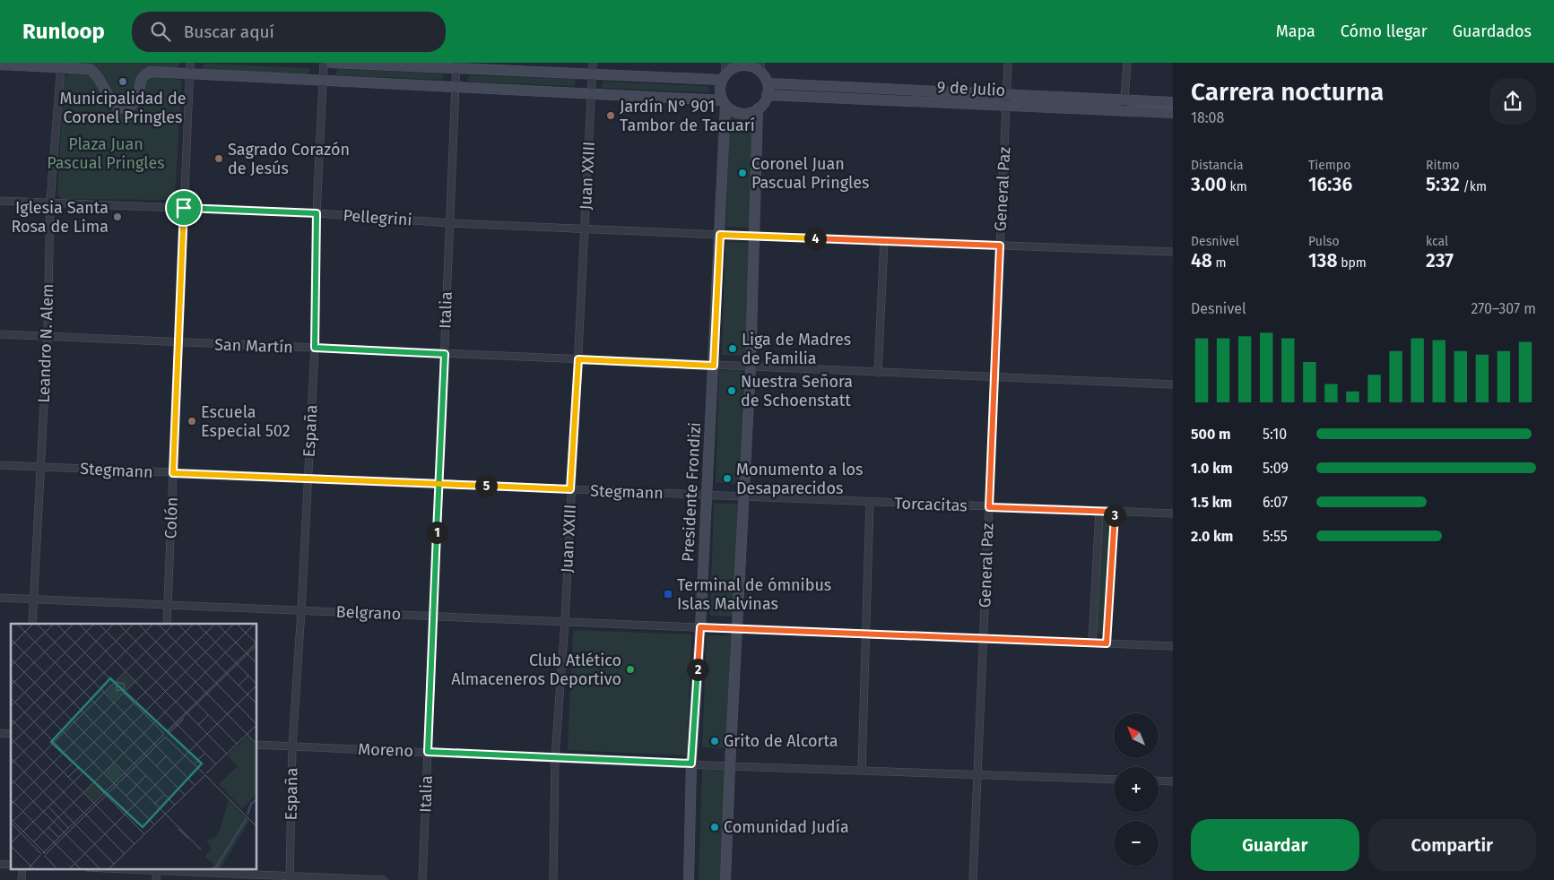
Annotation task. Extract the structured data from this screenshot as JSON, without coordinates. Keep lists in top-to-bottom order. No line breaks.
{"streets":{"main road":["9 de Julio","Presidente Frondizi"],"street":["Juan XXIII","General Paz","Pellegrini","Italia","Leandro N. Alem","San Martín","España","Stegmann","Torcacitas","Colón","Belgrano","Moreno"]},"crossings":[["9 de Julio","General Paz"],["9 de Julio","Presidente Frondizi"],["Juan XXIII","Pellegrini"],["Juan XXIII","San Martín"],["Juan XXIII","Stegmann"],["Juan XXIII","Belgrano"],["Juan XXIII","Moreno"],["General Paz","Pellegrini"],["General Paz","San Martín"],["General Paz","Torcacitas"],["General Paz","Belgrano"],["General Paz","Moreno"],["Pellegrini","Italia"],["Pellegrini","Leandro N. Alem"],["Pellegrini","España"],["Pellegrini","Presidente Frondizi"],["Pellegrini","Colón"],["Italia","San Martín"],["Italia","Stegmann"],["Italia","Belgrano"],["Italia","Moreno"],["Leandro N. Alem","San Martín"],["Leandro N. Alem","Stegmann"],["Leandro N. Alem","Belgrano"],["San Martín","España"],["San Martín","Presidente Frondizi"],["San Martín","Colón"],["España","Stegmann"],["España","Belgrano"],["España","Moreno"],["Stegmann","Presidente Frondizi"],["Stegmann","Torcacitas"],["Stegmann","Colón"],["Presidente Frondizi","Belgrano"],["Presidente Frondizi","Moreno"],["Colón","Belgrano"]],"parks":["Plaza Juan Pascual Pringles"],"places":{"other":["Municipalidad de Coronel Pringles","Jardín N° 901 Tambor de Tacuarí","Sagrado Corazón de Jesús","Coronel Juan Pascual Pringles","Iglesia Santa Rosa de Lima","Liga de Madres de Familia","Nuestra Señora de Schoenstatt","Escuela Especial 502","Monumento a los Desaparecidos","Club Atlético Almaceneros Deportivo","Grito de Alcorta","Comunidad Judía"],"transit":["Terminal de ómnibus Islas Malvinas"]},"north":"top left","page":{"header":"Runloop","search":"Buscar aquí","nav":["Mapa","Cómo llegar","Guardados"],"heading":["Carrera nocturna","18:08"],"stats":[["Distancia","3.00 km"],["Tiempo","16:36"],["Ritmo","5:32 /km"],["Desnivel","48 m"],["Pulso","138 bpm"],["kcal","237"]],"pins":["4","5","3","1","2"],"chart":["Desnivel","270–307 m"],"list":[{"name":"500 m","note":"5:10"},{"name":"1.0 km","note":"5:09"},{"name":"1.5 km","note":"6:07"},{"name":"2.0 km","note":"5:55"}],"map_buttons":["+","−"],"buttons":["Guardar","Compartir"]}}
